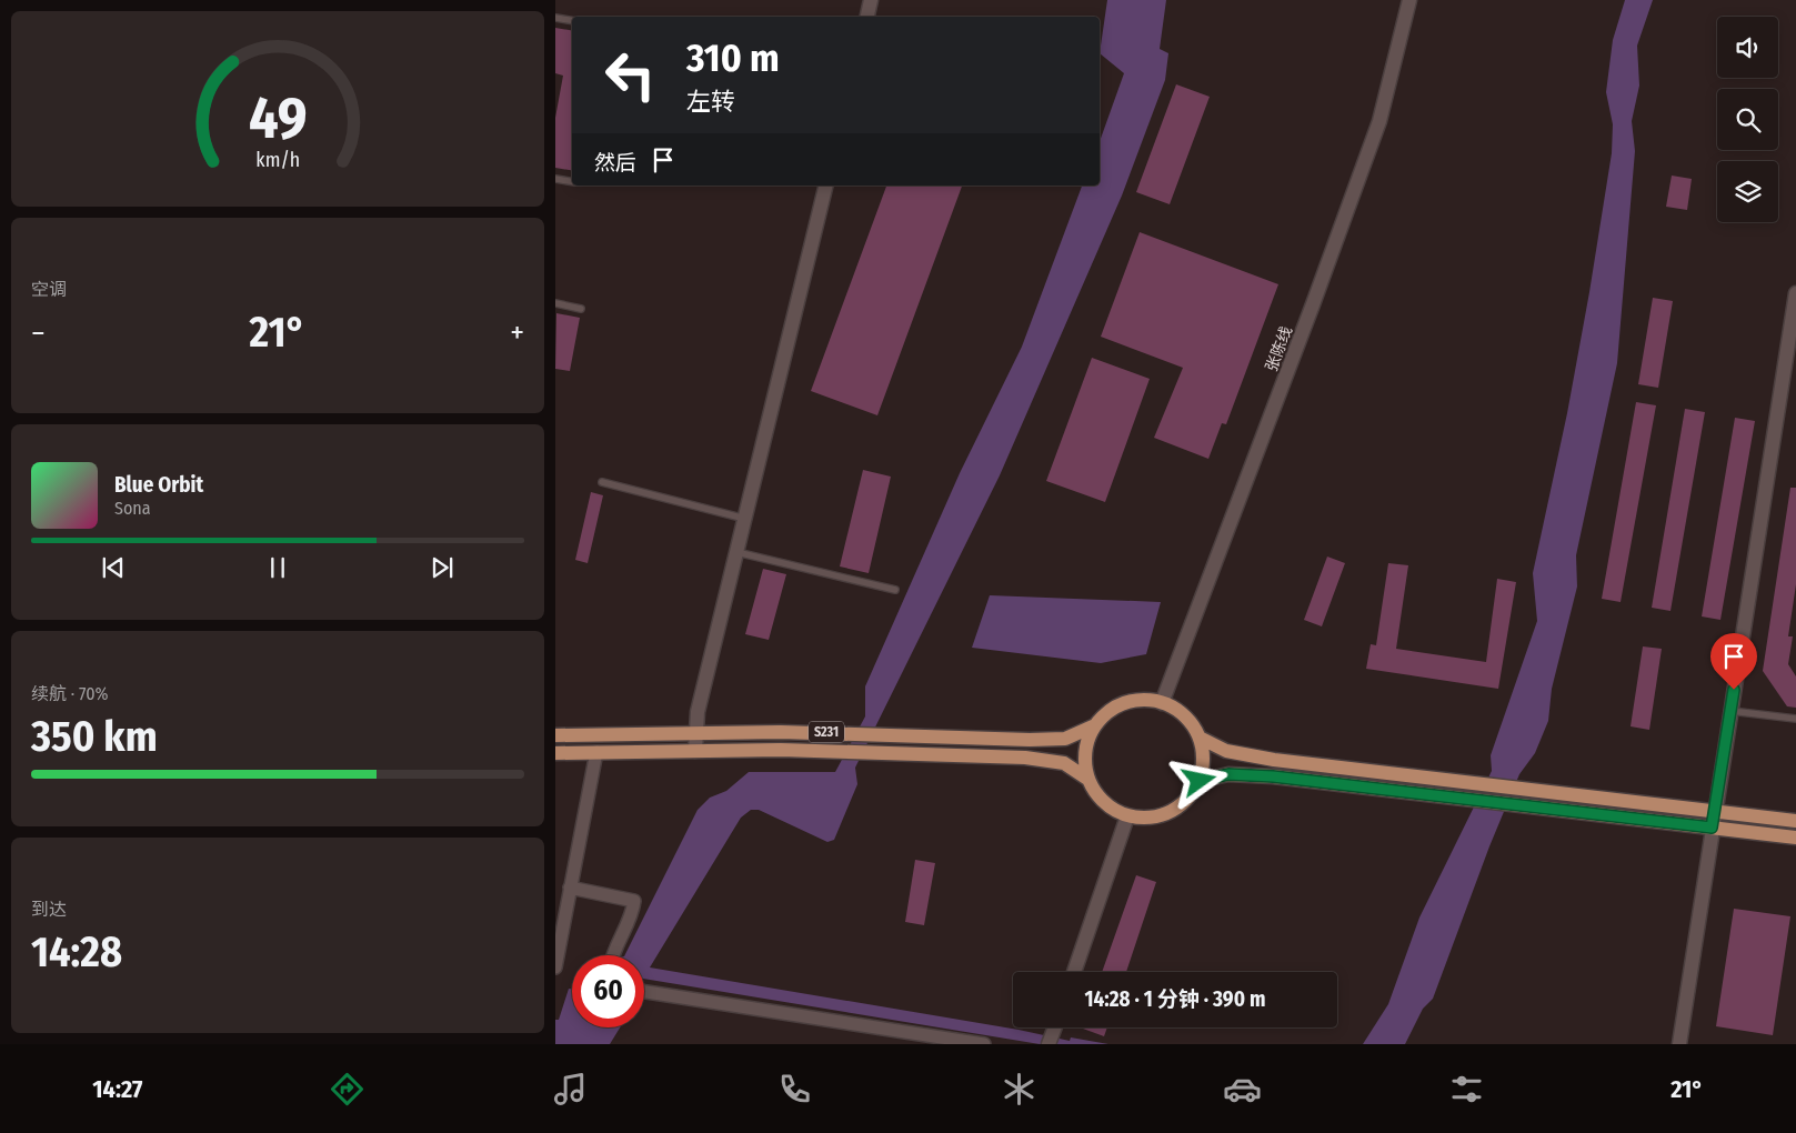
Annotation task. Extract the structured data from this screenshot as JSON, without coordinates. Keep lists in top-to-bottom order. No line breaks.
{"streets":{"main road":["S231"],"street":["张陈线"]},"crossings":[["张陈线","S231"]],"page":{"turn":["310 m","左转"],"then":"然后","tile":["空调",["续航 · 70%","350 km"],["到达","14:28"]],"heat":["−","21°","+"],"song":["Blue Orbit","Sona"],"limit":"60","trip":"14:28 · 1 分钟 · 390 m","tabs":["14:27","21°"],"gauge":["49","km/h"]}}
